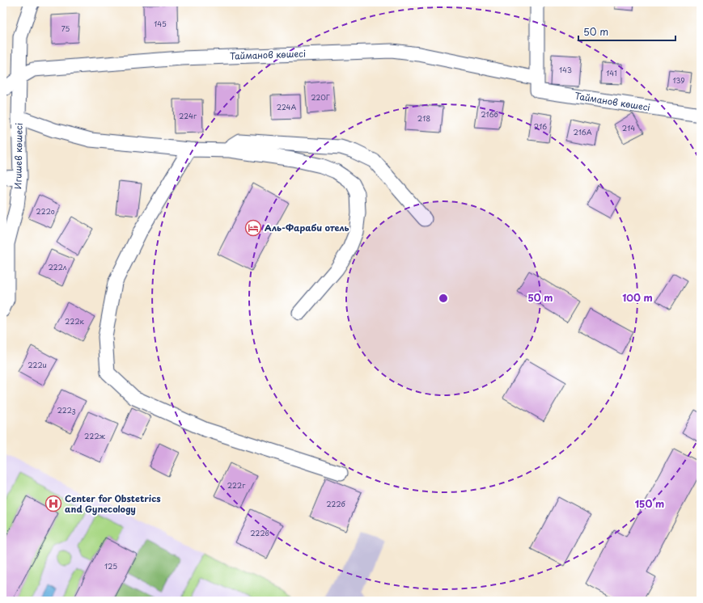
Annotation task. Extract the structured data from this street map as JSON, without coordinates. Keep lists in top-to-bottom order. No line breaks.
{"streets":{"street":["Тайманов көшесі","Игишев көшесі"]},"crossings":[["Тайманов көшесі","Игишев көшесі"]],"places":{"hotel":["Аль-Фараби отель"],"hospital":["Center for Obstetrics and Gynecology"]},"house_numbers":["145","75","143","141","139","220Г","224А","216б","224г","218","216","214","216А","222о","222л","222к","222и","222з","222ж","222г","222б","222в","125"],"scale_bar":"50 m","rings":["50 m","100 m","150 m"]}
